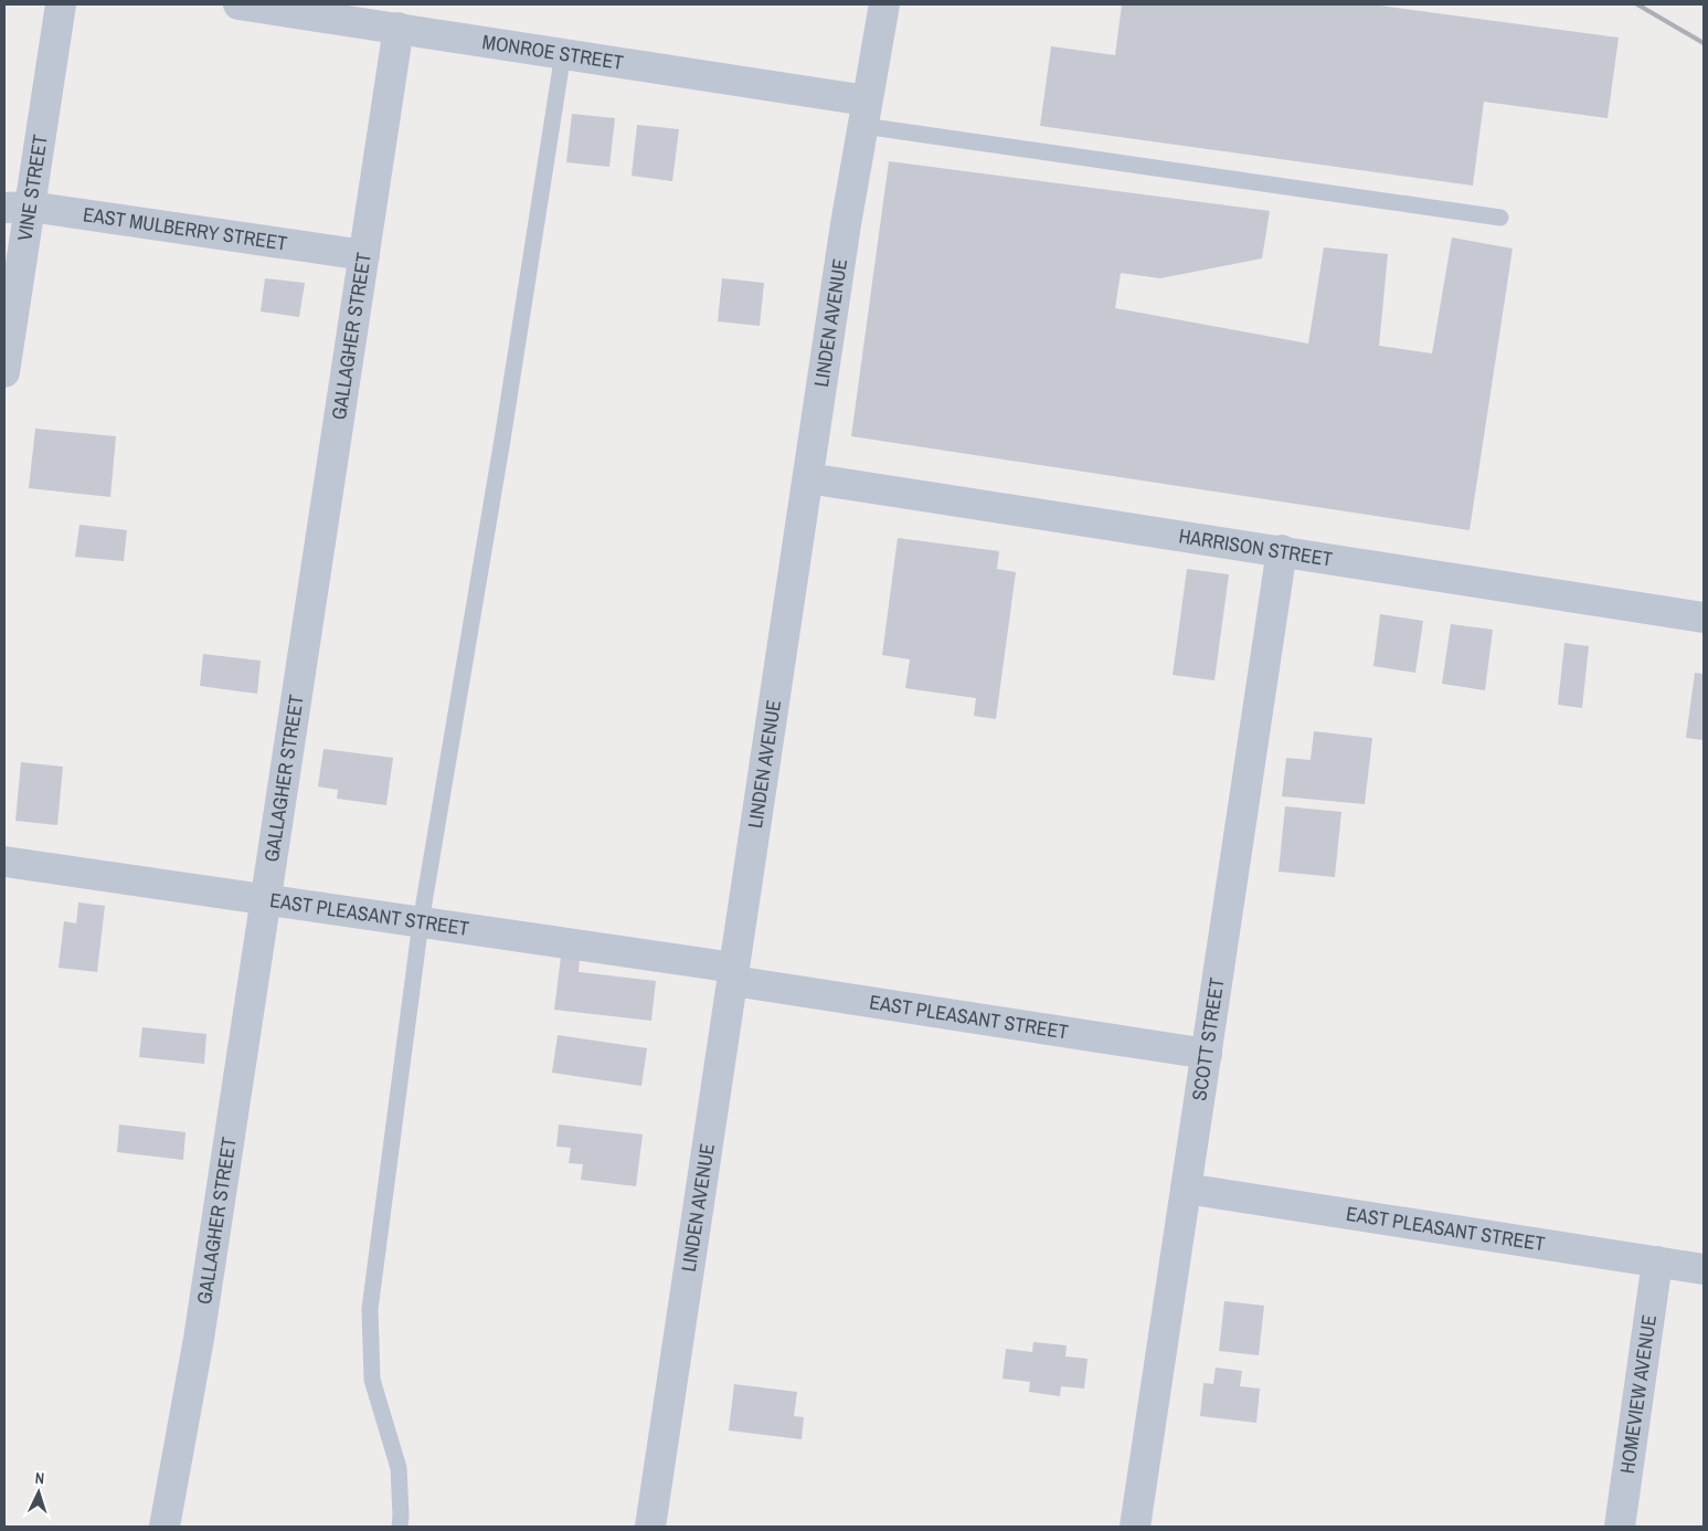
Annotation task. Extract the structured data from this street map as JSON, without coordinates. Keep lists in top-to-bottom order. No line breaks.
{"streets":{"street":["MONROE STREET","VINE STREET","EAST MULBERRY STREET","LINDEN AVENUE","GALLAGHER STREET","HARRISON STREET","EAST PLEASANT STREET","SCOTT STREET","HOMEVIEW AVENUE"]},"crossings":[["MONROE STREET","LINDEN AVENUE"],["MONROE STREET","GALLAGHER STREET"],["VINE STREET","EAST MULBERRY STREET"],["EAST MULBERRY STREET","GALLAGHER STREET"],["LINDEN AVENUE","HARRISON STREET"],["LINDEN AVENUE","EAST PLEASANT STREET"],["GALLAGHER STREET","EAST PLEASANT STREET"],["HARRISON STREET","SCOTT STREET"],["EAST PLEASANT STREET","SCOTT STREET"],["EAST PLEASANT STREET","HOMEVIEW AVENUE"]],"north":"top"}
